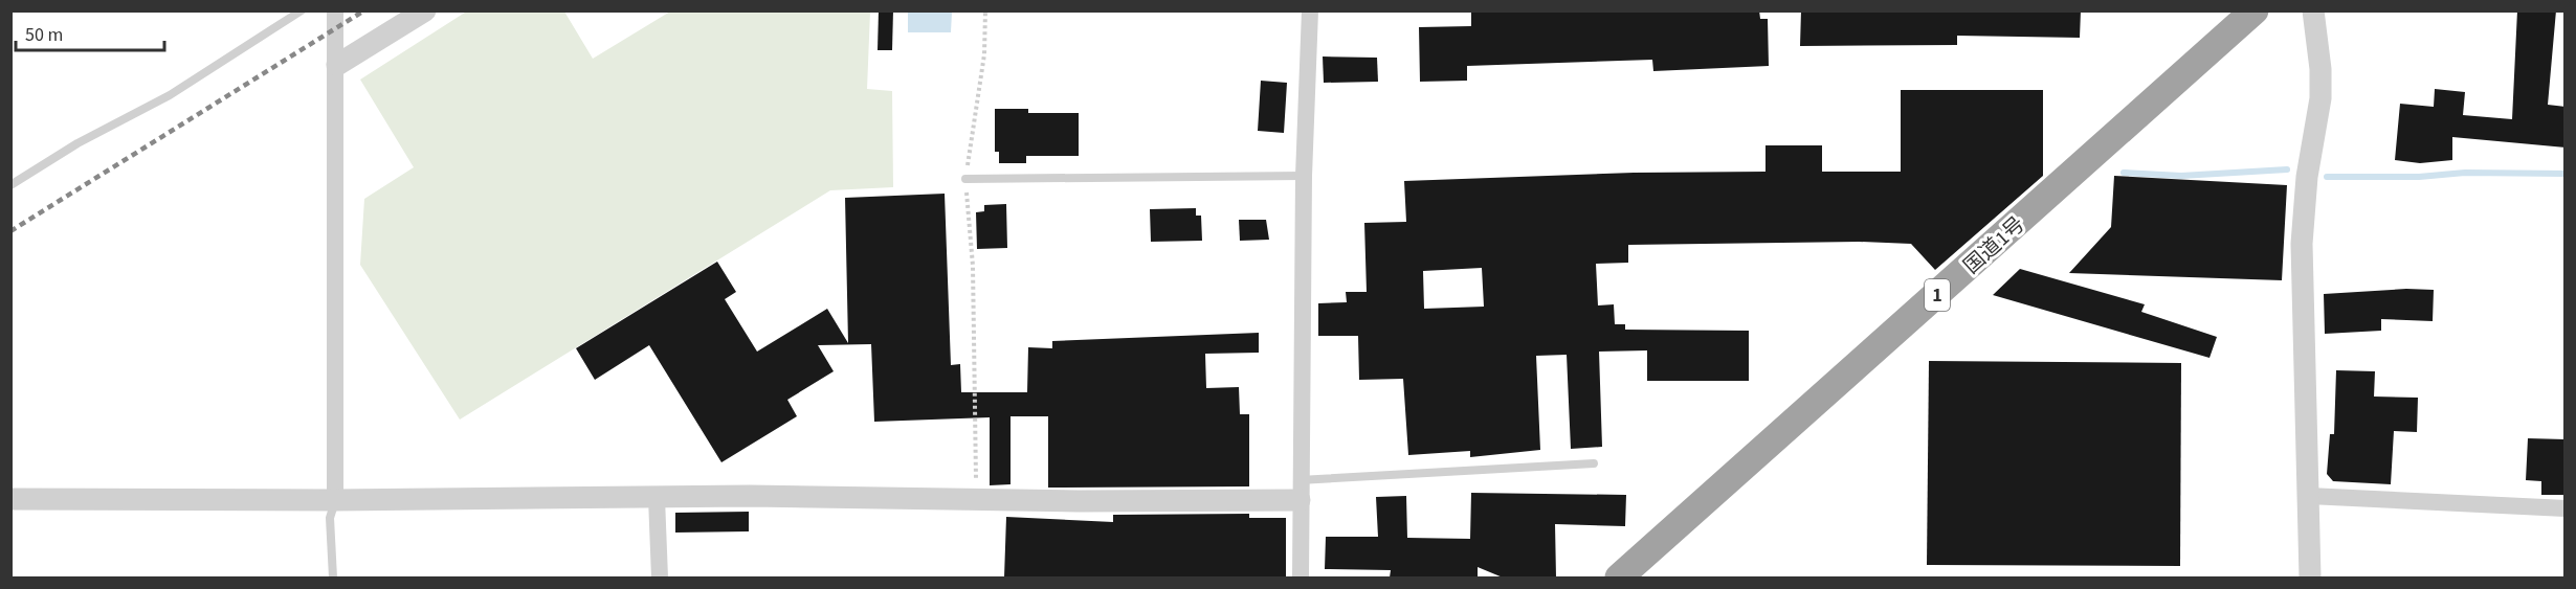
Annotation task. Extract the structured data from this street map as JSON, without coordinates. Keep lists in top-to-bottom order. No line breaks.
{"streets":{"highway":["国道1号","1"]},"scale_bar":"50 m"}
